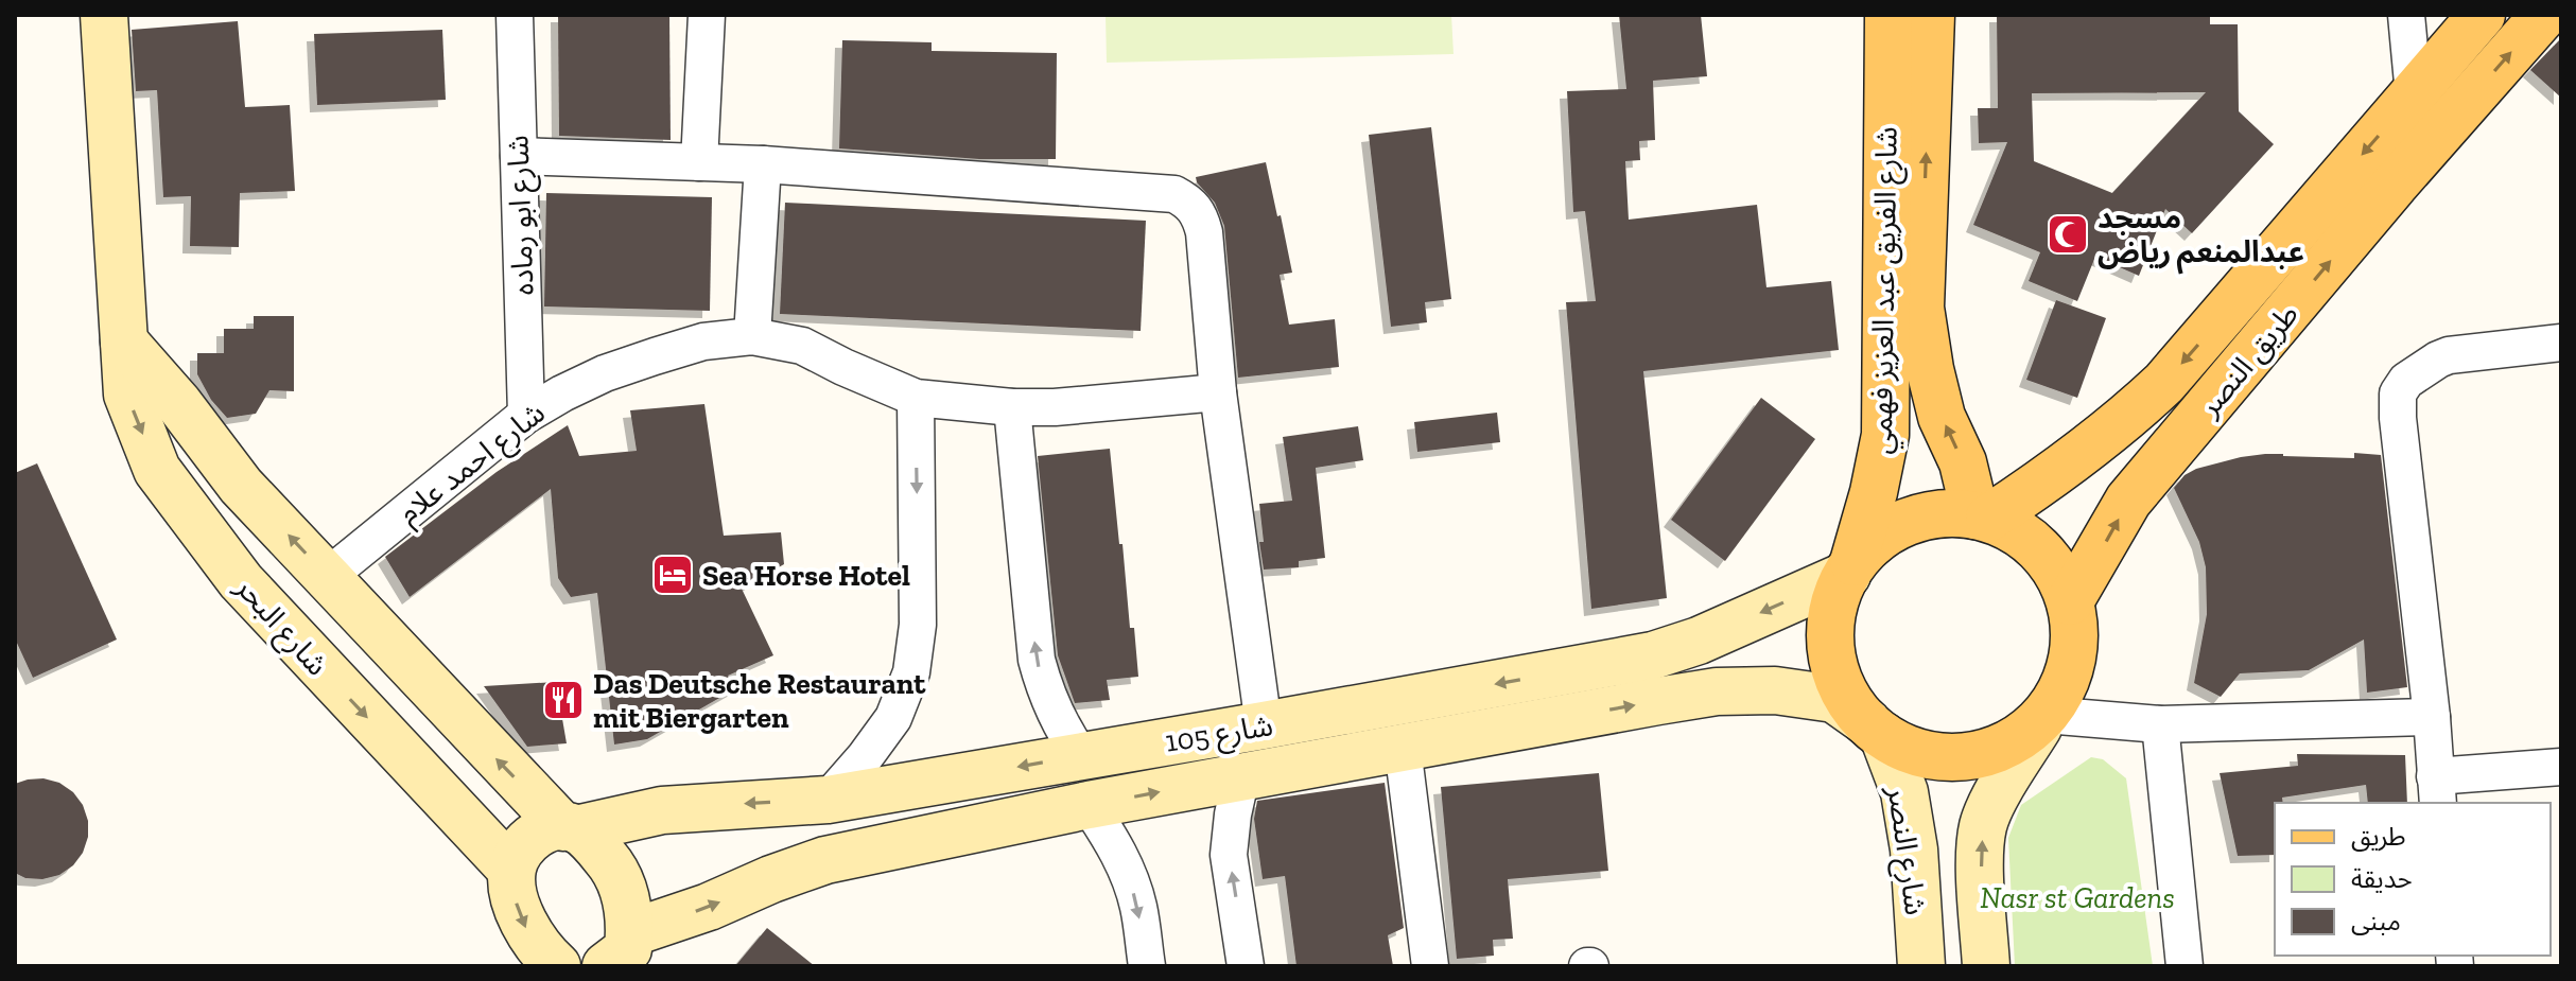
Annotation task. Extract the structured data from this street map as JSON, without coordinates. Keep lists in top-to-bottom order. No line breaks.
{"streets":{"main road":["شارع الفريق عبد العزيز فهمي","طريق النصر"],"street":["شارع ابو رماده","شارع احمد علام","شارع البحر","شارع 105","شارع النصر"]},"crossings":[["شارع ابو رماده","شارع احمد علام"],["شارع الفريق عبد العزيز فهمي","طريق النصر"],["شارع الفريق عبد العزيز فهمي","شارع 105"],["شارع الفريق عبد العزيز فهمي","شارع النصر"],["طريق النصر","شارع 105"],["طريق النصر","شارع النصر"],["شارع البحر","شارع 105"],["شارع 105","شارع النصر"]],"parks":["Nasr st Gardens"],"places":{"mosque":["مسجد عبدالمنعم رياض"],"hotel":["Sea Horse Hotel"],"restaurant":["Das Deutsche Restaurant mit Biergarten"]},"legend":["طريق","حديقة","مبنى"]}
